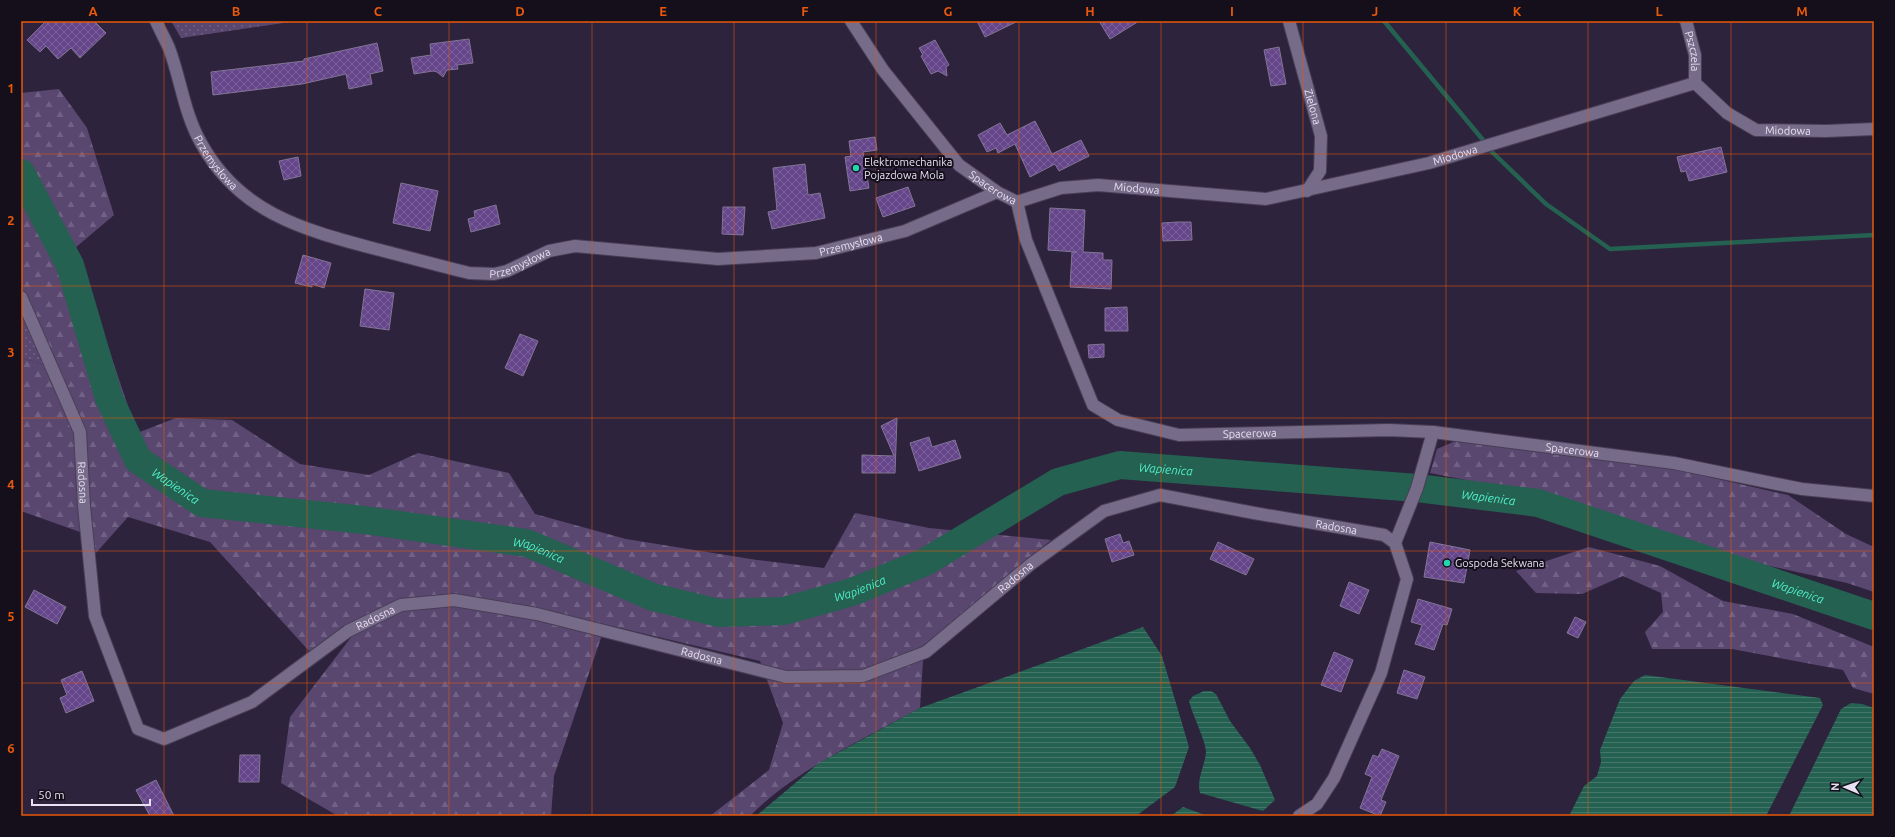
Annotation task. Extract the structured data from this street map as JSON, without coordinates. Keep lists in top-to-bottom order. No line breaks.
{"streets":{"street":["Pszczela","Zielona","Miodowa","Przemysłowa","Spacerowa","Radosna"]},"crossings":[["Pszczela","Miodowa"],["Zielona","Miodowa"],["Miodowa","Spacerowa"],["Przemysłowa","Spacerowa"]],"water":["Wapienica"],"places":["Elektromechanika Pojazdowa Mola","Gospoda Sekwana"],"scale_bar":"50 m","north":"left","grid":{"columns":["A","B","C","D","E","F","G","H","I","J","K","L","M"],"rows":["1","2","3","4","5","6"]}}
